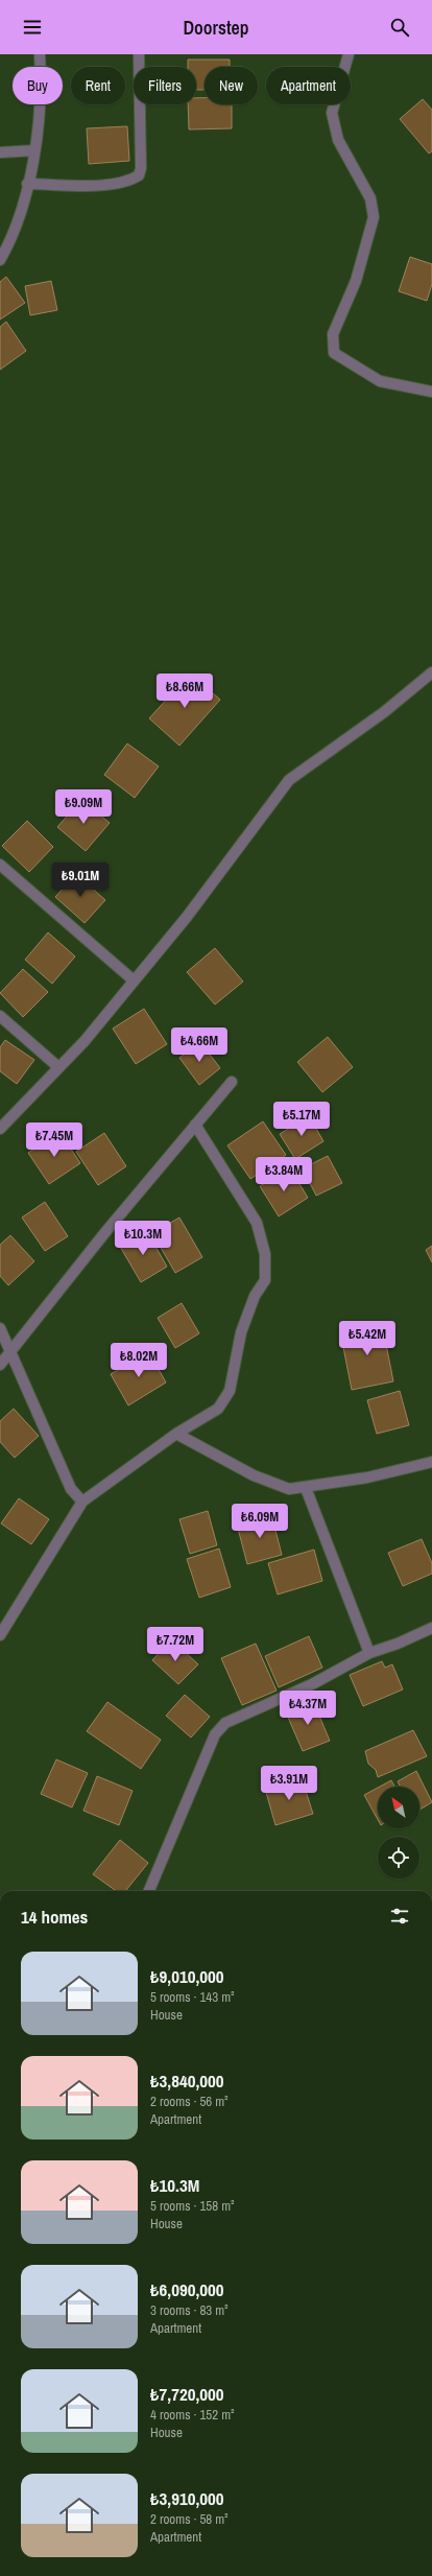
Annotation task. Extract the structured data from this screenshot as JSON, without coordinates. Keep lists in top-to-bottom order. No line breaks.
{"north":"top left","page":{"header":"Doorstep","chip":["Buy","Rent","Filters","New","Apartment"],"price":["₺8.66M","₺9.09M","₺9.01M","₺4.66M","₺5.17M","₺7.45M","₺3.84M","₺10.3M","₺5.42M","₺8.02M","₺6.09M","₺7.72M","₺4.37M","₺3.91M"],"heading":"14 homes","list":[{"name":"₺9,010,000","note":"5 rooms · 143 m² · House"},{"name":"₺3,840,000","note":"2 rooms · 56 m² · Apartment"},{"name":"₺10.3M","note":"5 rooms · 158 m² · House"},{"name":"₺6,090,000","note":"3 rooms · 83 m² · Apartment"},{"name":"₺7,720,000","note":"4 rooms · 152 m² · House"},{"name":"₺3,910,000","note":"2 rooms · 58 m² · Apartment"}]}}
